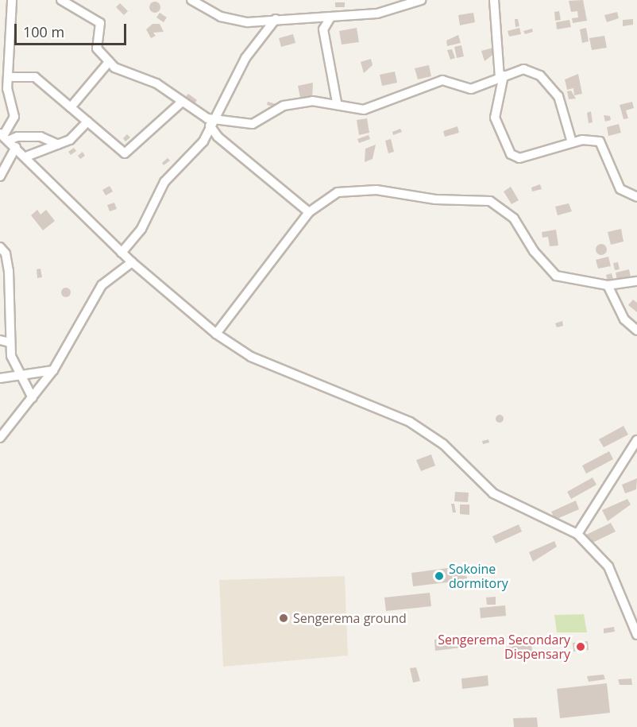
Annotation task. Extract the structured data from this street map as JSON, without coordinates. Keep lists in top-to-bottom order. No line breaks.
{"places":["Sokoine dormitory","Sengerema ground","Sengerema Secondary Dispensary"],"scale_bar":"100 m"}
